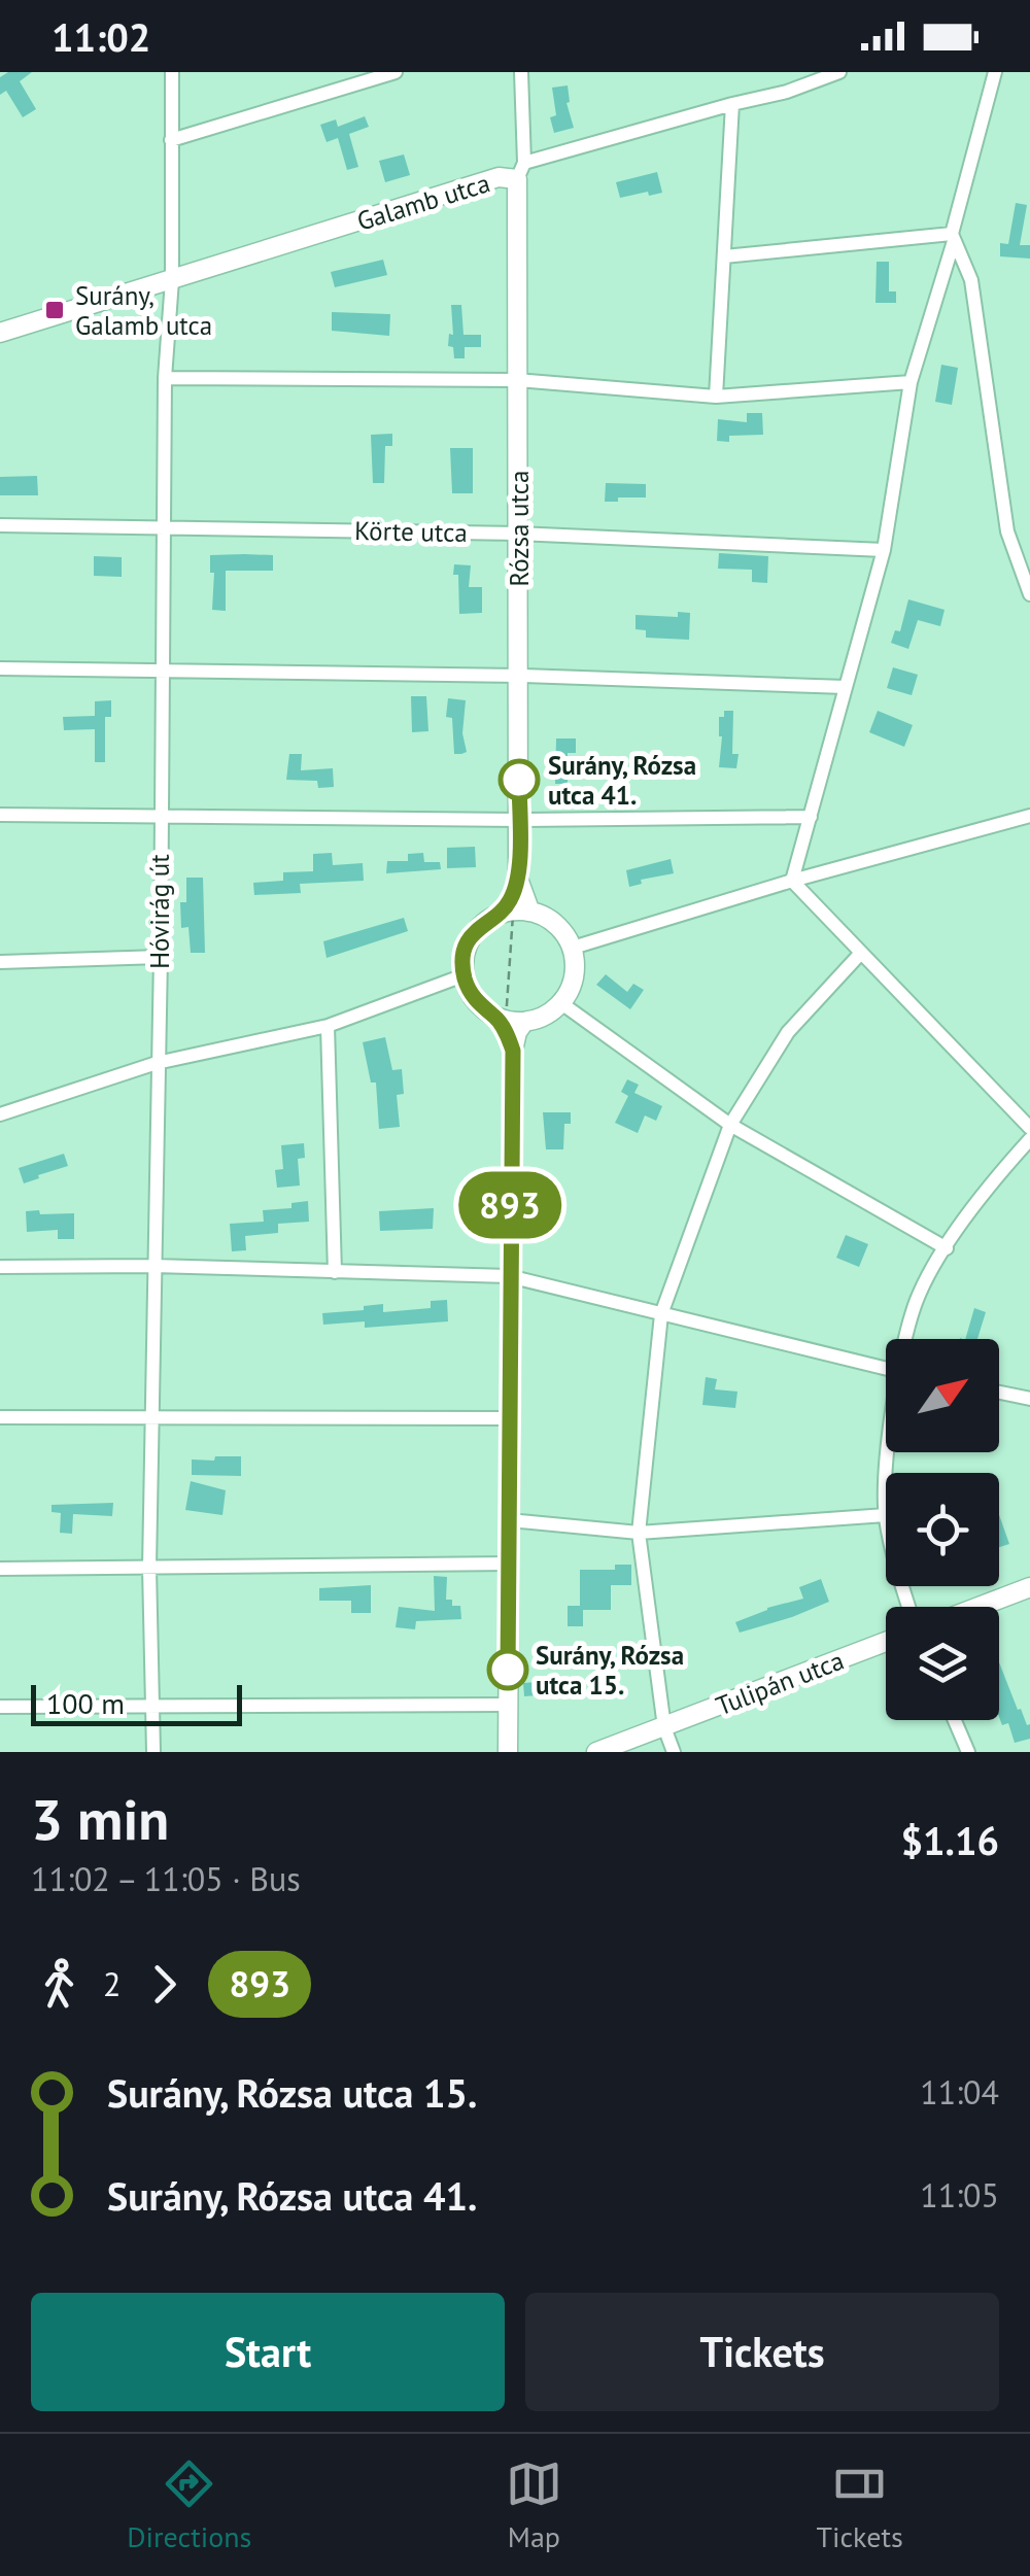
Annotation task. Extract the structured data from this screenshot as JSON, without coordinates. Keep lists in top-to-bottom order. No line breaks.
{"streets":{"street":["Galamb utca","Rózsa utca","Körte utca","Hóvirág út","Tulipán utca"]},"crossings":[["Galamb utca","Rózsa utca"],["Galamb utca","Hóvirág út"],["Rózsa utca","Körte utca"],["Körte utca","Hóvirág út"]],"places":{"transit":["Surány, Galamb utca"],"other":["Surány, Rózsa utca 41.","Surány, Rózsa utca 15."]},"lines":["bus line 893"],"scale_bar":"100 m","north":"top right","page":{"status":"11:02","on_map":"893","scale":"100 m","heading":["3 min","11:02 – 11:05 · Bus","$1.16"],"legs":["2","893"],"list":[{"name":"Surány, Rózsa utca 15.","value":"11:04"},{"name":"Surány, Rózsa utca 41.","value":"11:05"}],"buttons":["Start","Tickets"],"tabs":["Directions","Map","Tickets"]}}
